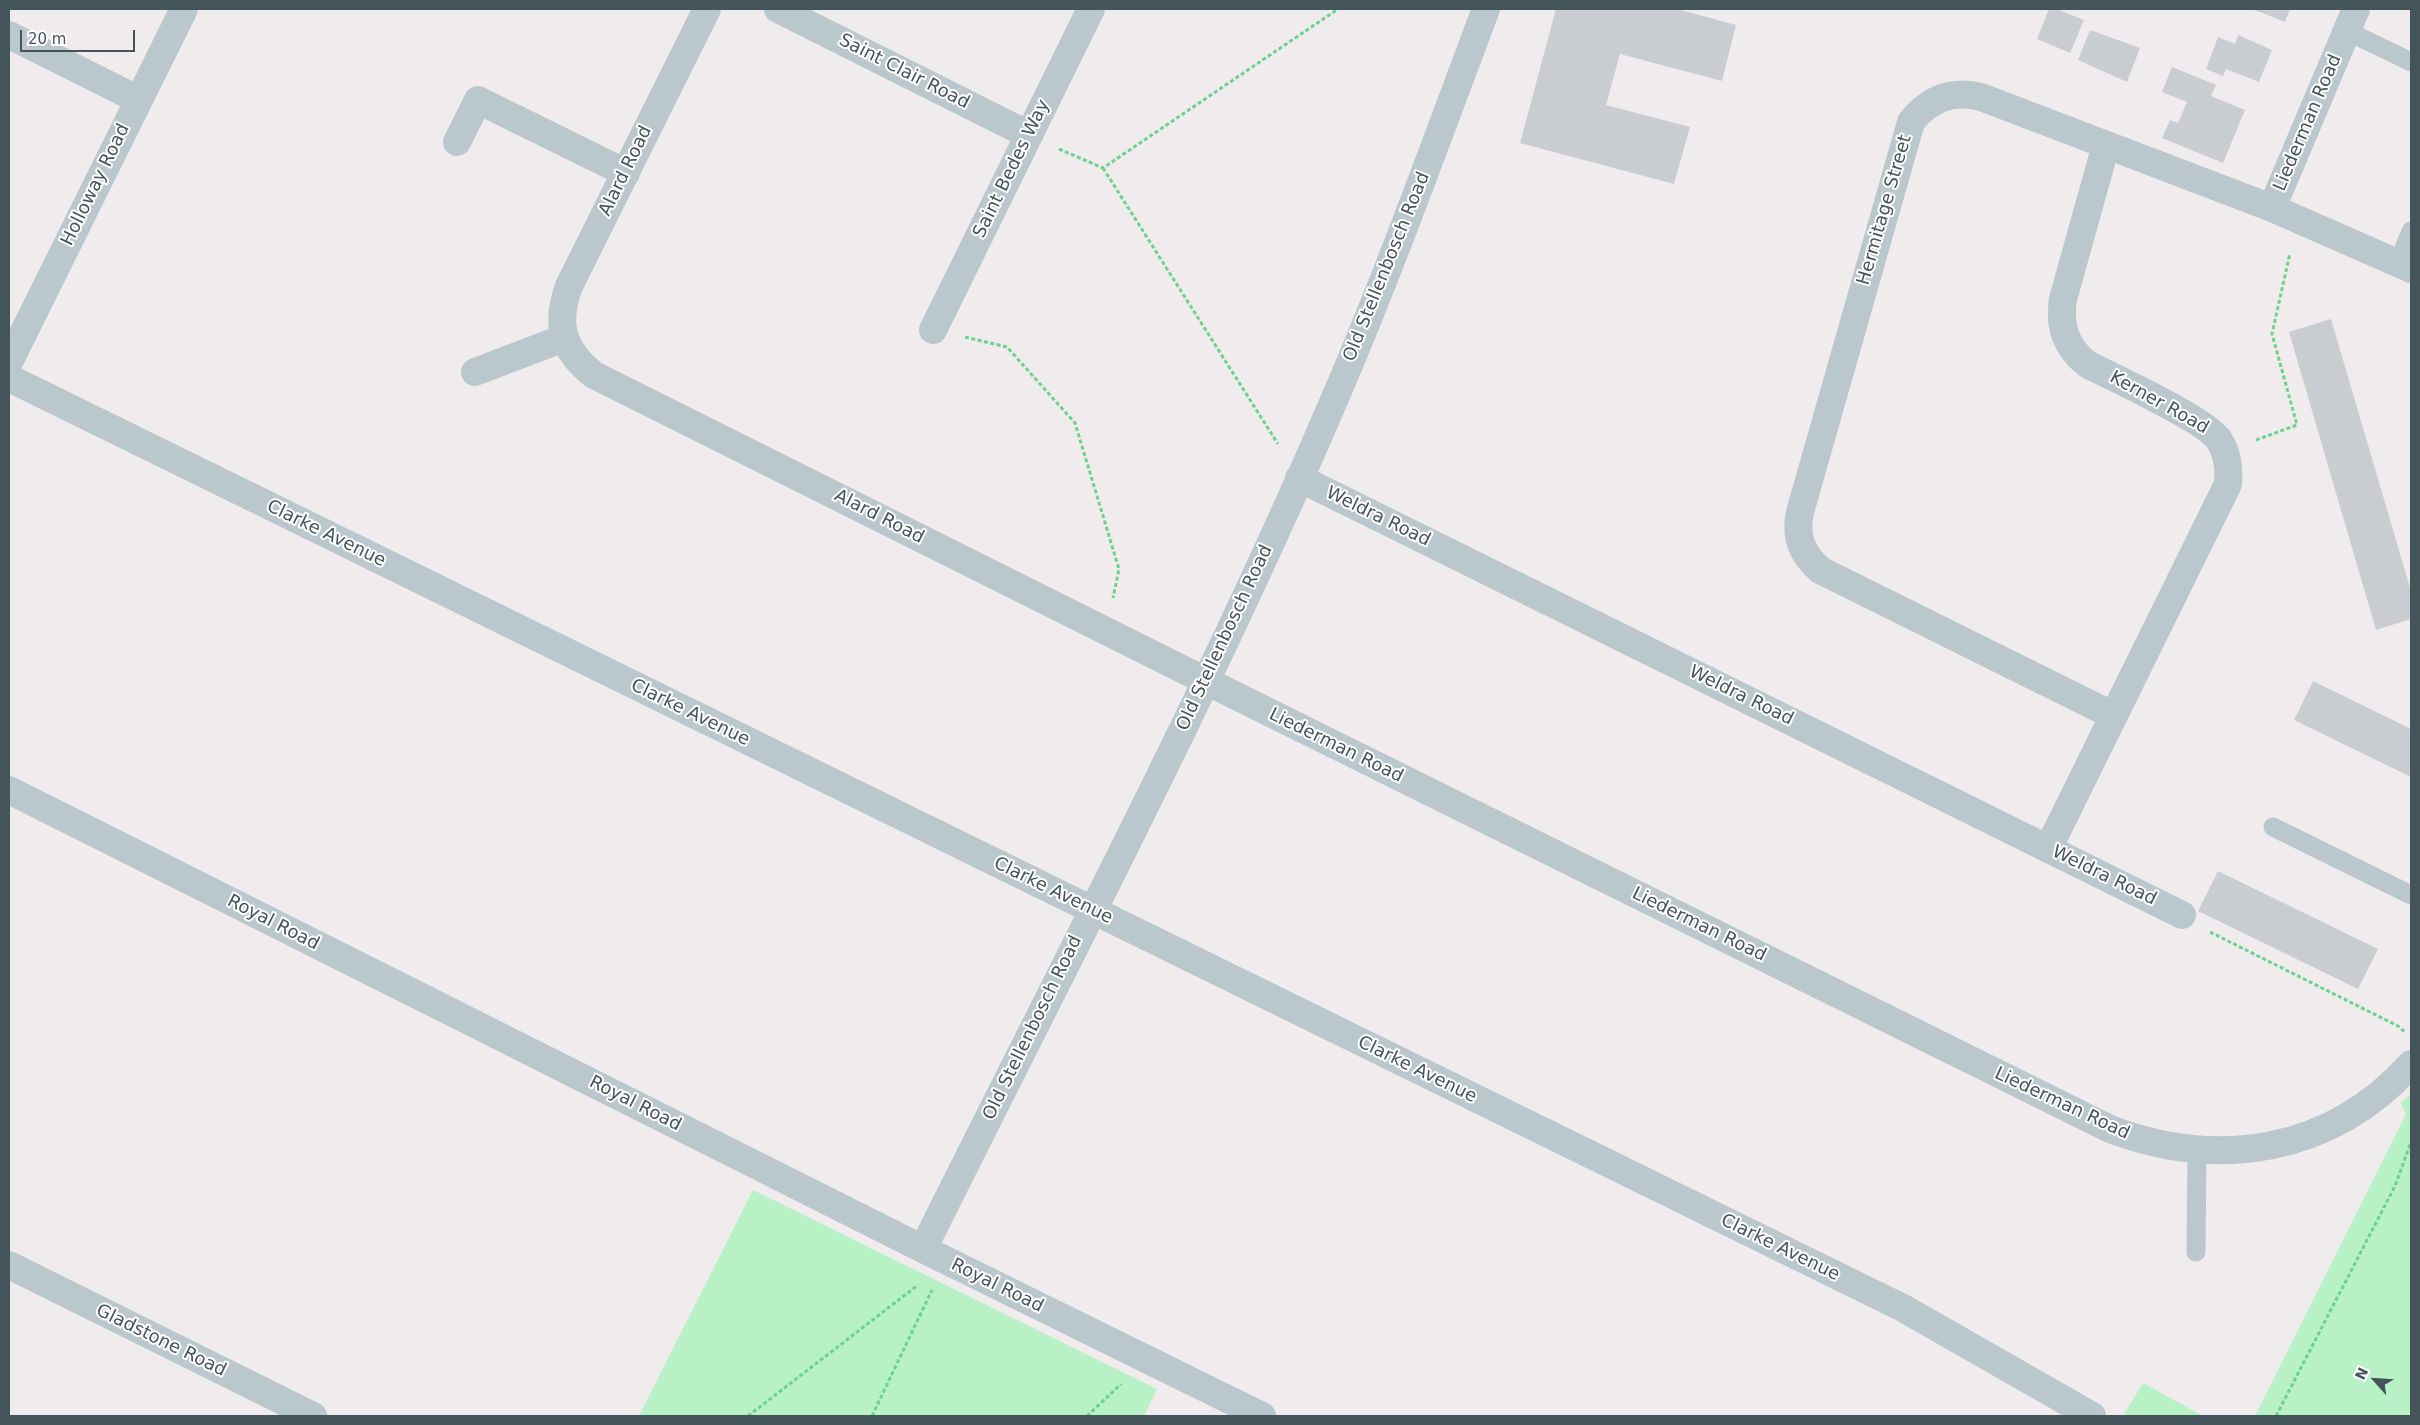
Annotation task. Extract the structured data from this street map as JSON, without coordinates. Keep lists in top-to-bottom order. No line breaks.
{"streets":{"street":["Saint Clair Road","Liederman Road","Saint Bedes Way","Alard Road","Holloway Road","Hermitage Street","Old Stellenbosch Road","Kerner Road","Weldra Road","Clarke Avenue","Royal Road","Gladstone Road"]},"crossings":[["Saint Clair Road","Saint Bedes Way"],["Liederman Road","Alard Road"],["Liederman Road","Hermitage Street"],["Liederman Road","Old Stellenbosch Road"],["Alard Road","Old Stellenbosch Road"],["Hermitage Street","Kerner Road"],["Old Stellenbosch Road","Weldra Road"],["Old Stellenbosch Road","Clarke Avenue"],["Old Stellenbosch Road","Royal Road"],["Kerner Road","Weldra Road"]],"scale_bar":"20 m","north":"top left"}
